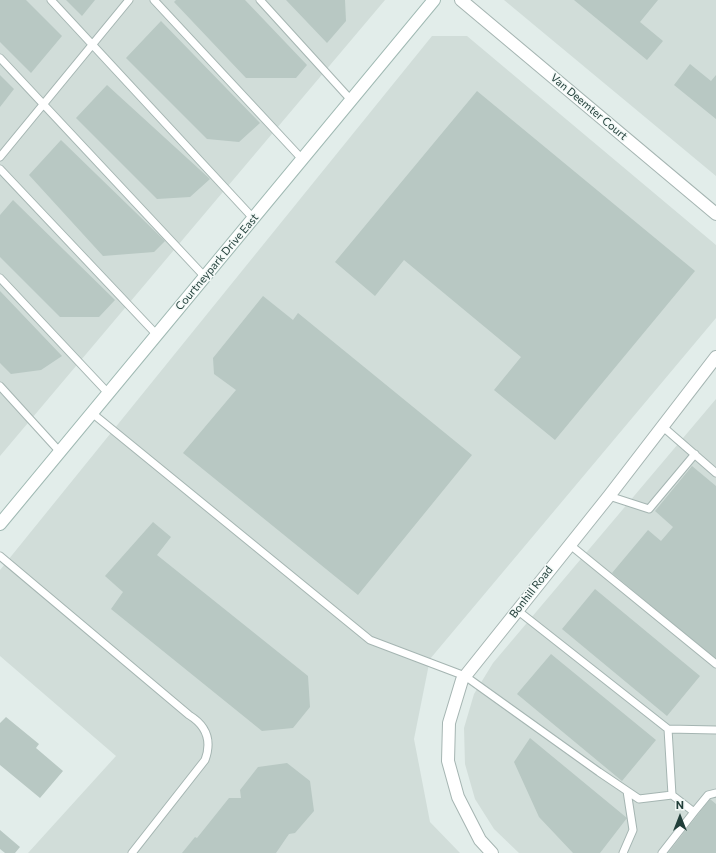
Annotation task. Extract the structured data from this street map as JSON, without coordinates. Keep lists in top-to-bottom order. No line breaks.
{"streets":{"street":["Van Deemter Court","Courtneypark Drive East","Bonhill Road"]},"north":"top"}
